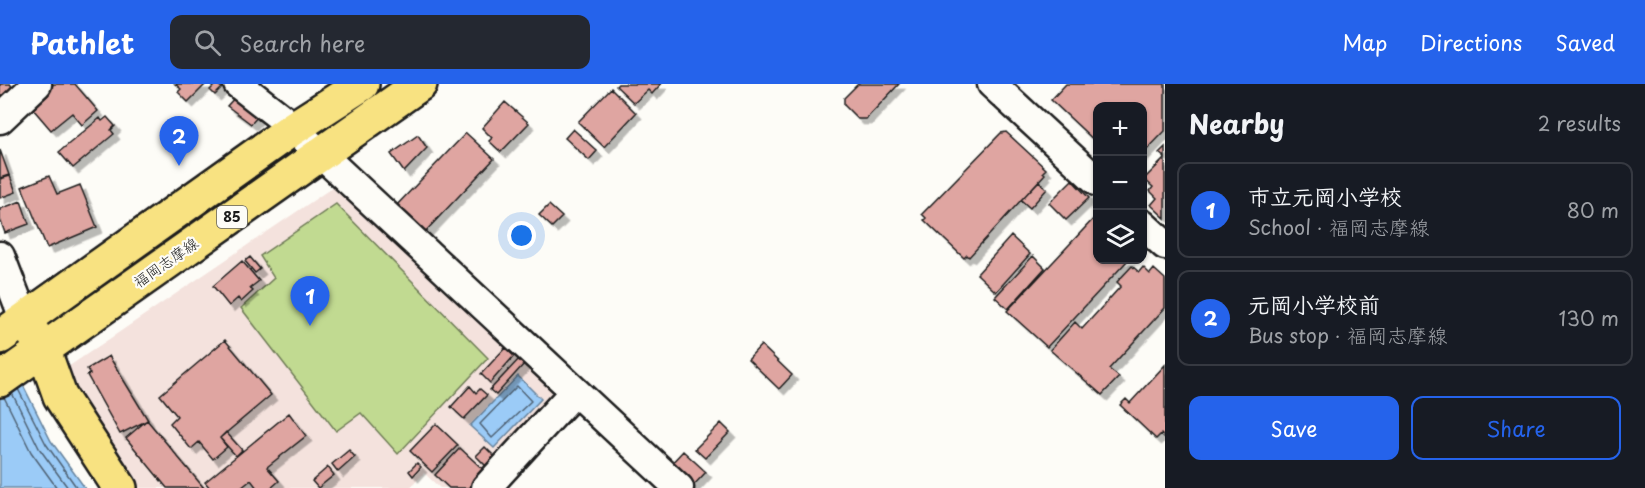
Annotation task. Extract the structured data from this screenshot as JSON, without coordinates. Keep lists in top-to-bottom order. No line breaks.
{"streets":{"main road":["85","福岡志摩線"]},"page":{"header":"Pathlet","search":"Search here","nav":["Map","Directions","Saved"],"heading":["Nearby","2 results"],"map_buttons":["+","−"],"pins":["2","1"],"list":[{"mark":"1","name":"市立元岡小学校","note":"School · 福岡志摩線","value":"80 m"},{"mark":"2","name":"元岡小学校前","note":"Bus stop · 福岡志摩線","value":"130 m"}],"buttons":["Save","Share"]}}
